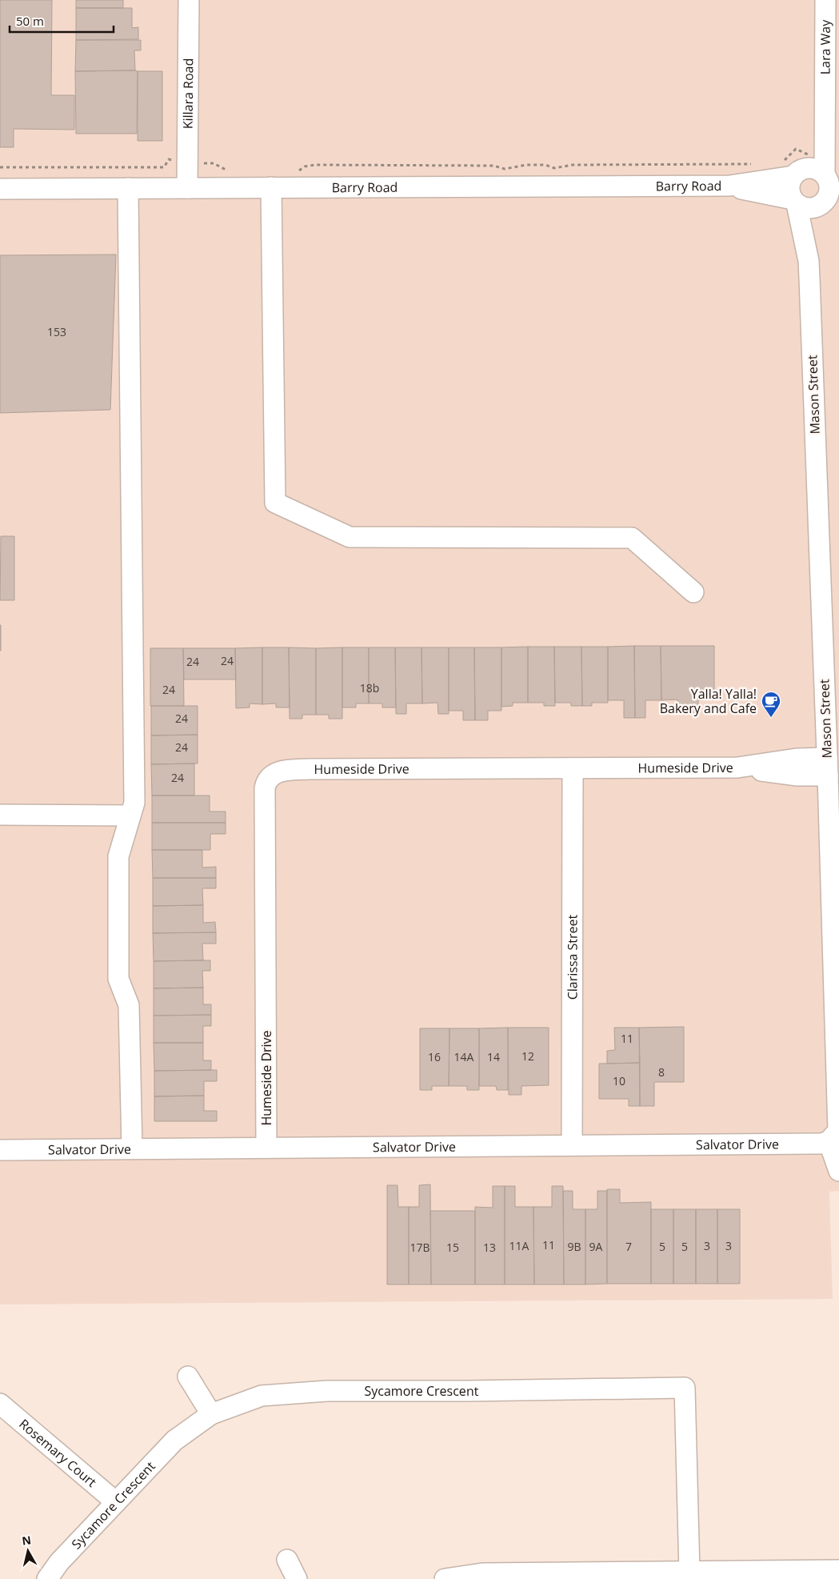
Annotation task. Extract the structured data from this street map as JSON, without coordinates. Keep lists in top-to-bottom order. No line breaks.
{"streets":{"street":["Lara Way","Killara Road","Barry Road","Mason Street","Humeside Drive","Clarissa Street","Salvator Drive","Sycamore Crescent","Rosemary Court"]},"crossings":[["Killara Road","Barry Road"],["Barry Road","Mason Street"],["Mason Street","Humeside Drive"],["Mason Street","Salvator Drive"],["Humeside Drive","Clarissa Street"],["Humeside Drive","Salvator Drive"],["Clarissa Street","Salvator Drive"],["Sycamore Crescent","Rosemary Court"]],"places":{"cafe":["Yalla! Yalla! Bakery and Cafe"]},"house_numbers":["153","24","24","18b","24","24","24","24","11","12","16","14A","14","8","10","11","11A","3","3","9B","9A","7","5","5","17B","15","13"],"scale_bar":"50 m","north":"top"}
